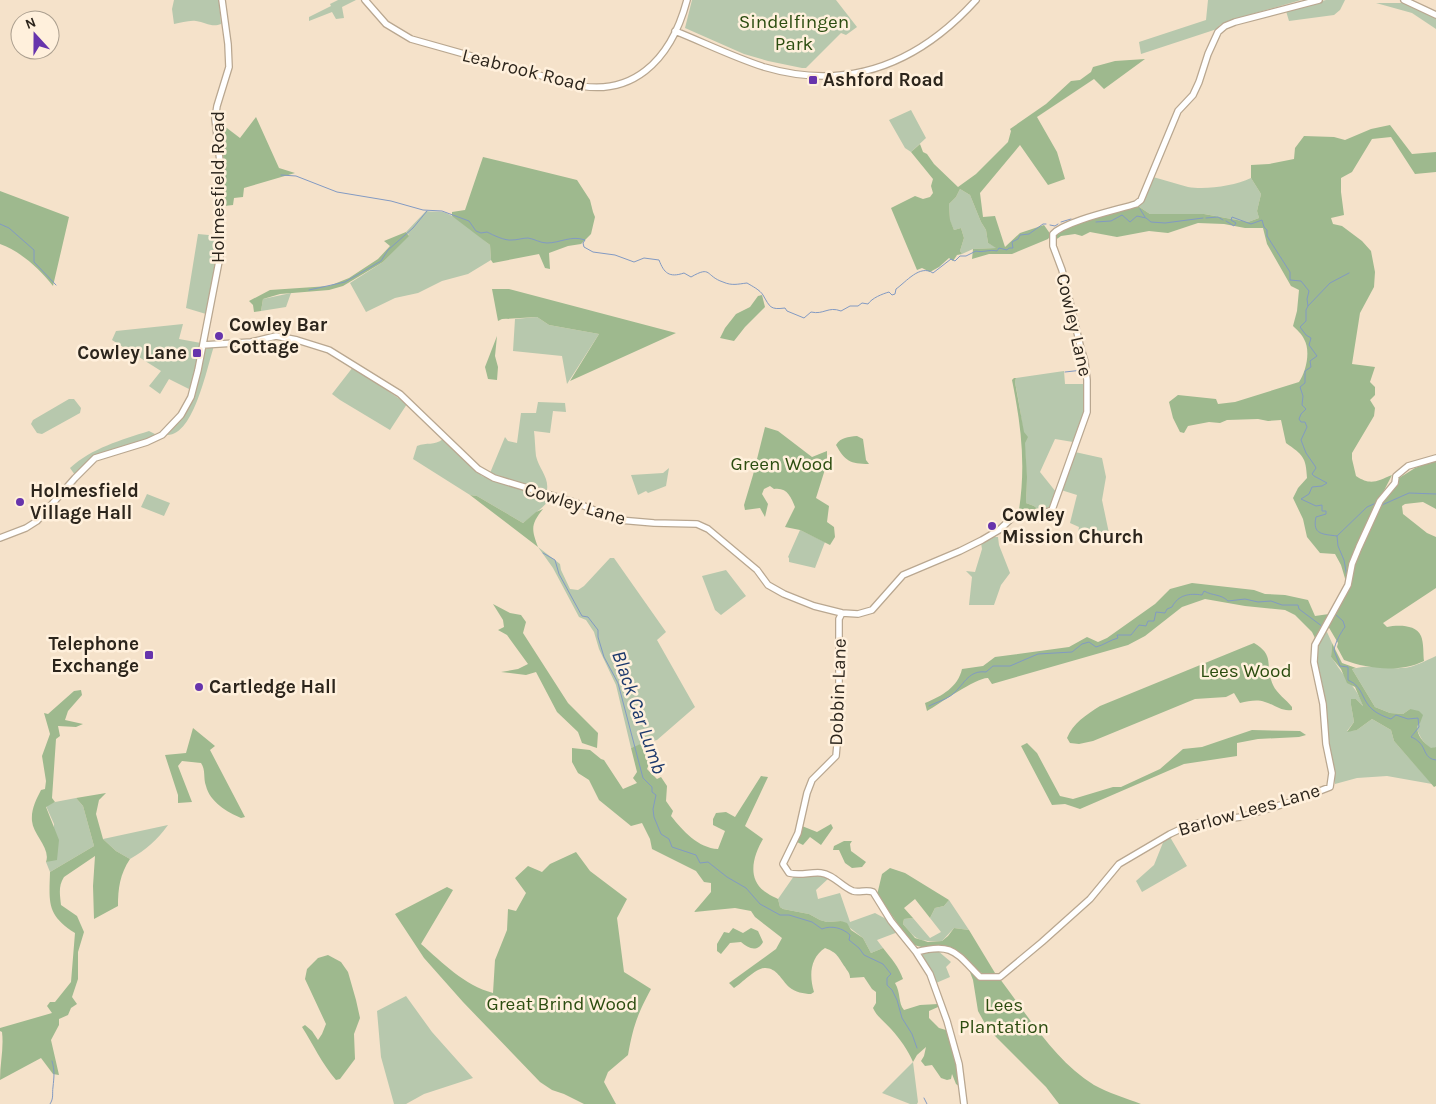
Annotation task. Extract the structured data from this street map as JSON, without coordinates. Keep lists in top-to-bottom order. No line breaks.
{"streets":{"street":["Leabrook Road","Holmesfield Road","Cowley Lane","Dobbin Lane","Barlow Lees Lane"]},"crossings":[["Holmesfield Road","Cowley Lane"],["Cowley Lane","Dobbin Lane"],["Dobbin Lane","Barlow Lees Lane"]],"water":["Black Car Lumb"],"parks":["Sindelfingen Park","Green Wood","Lees Wood","Great Brind Wood","Lees Plantation"],"places":{"transit":["Ashford Road","Cowley Lane","Telephone Exchange"],"other":["Cowley Bar Cottage","Holmesfield Village Hall","Cowley Mission Church","Cartledge Hall"]},"north":"top"}
